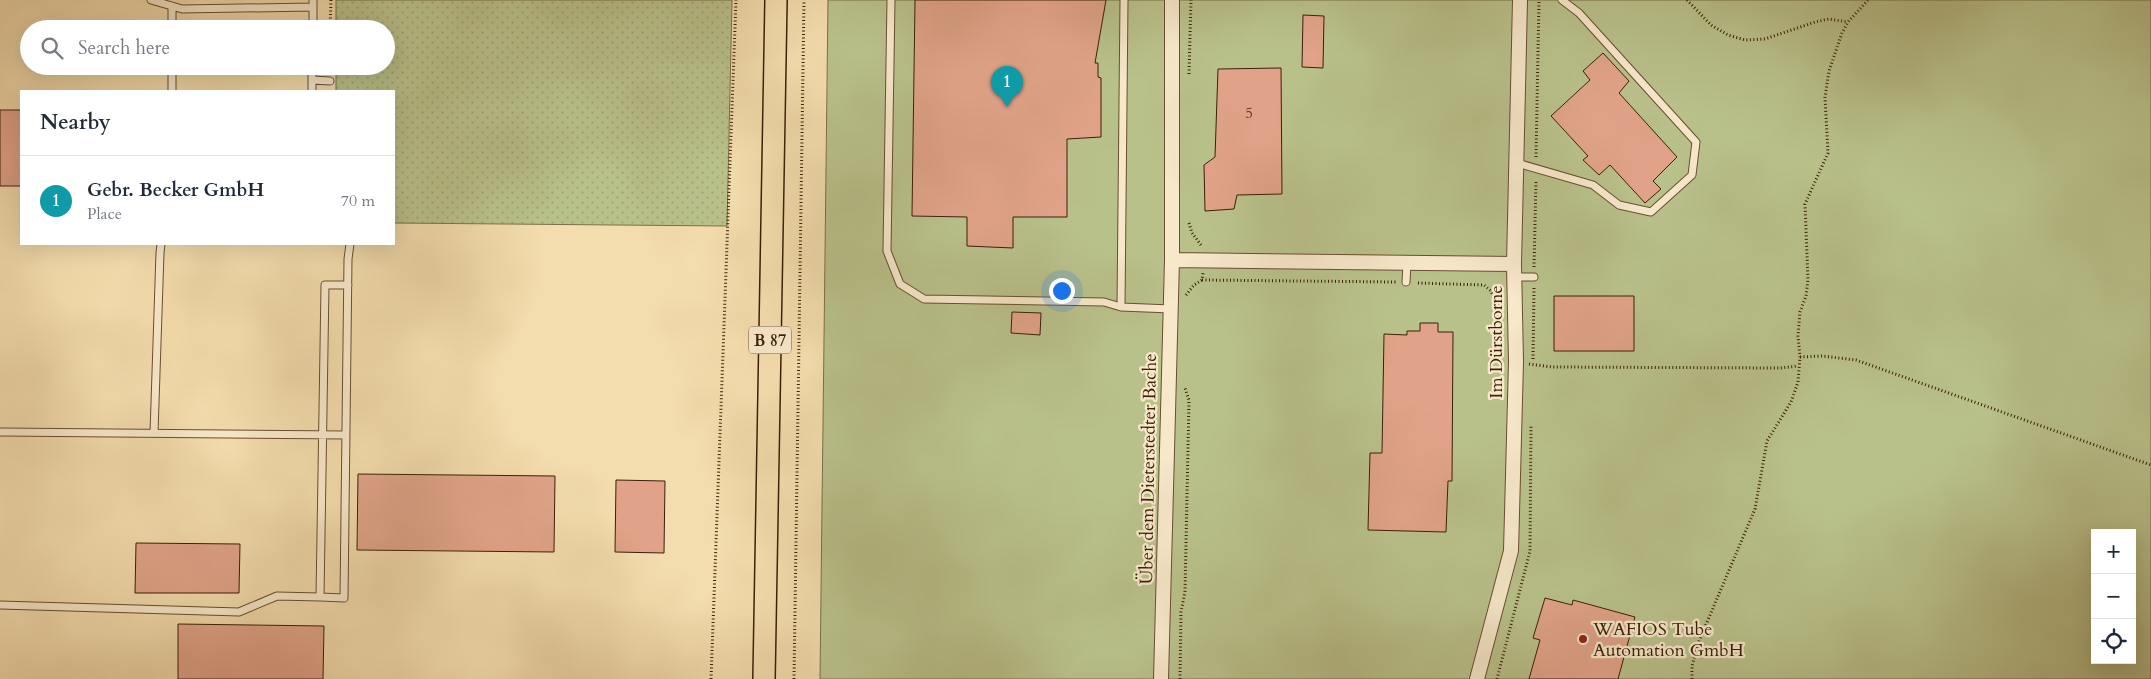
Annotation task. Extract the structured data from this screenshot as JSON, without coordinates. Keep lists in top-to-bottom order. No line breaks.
{"streets":{"main road":["B 87"],"street":["Im Dürstborne","Über dem Dieterstedter Bache"]},"places":["WAFIOS Tube Automation GmbH"],"house_numbers":["5"],"page":{"search":"Search here","pins":"1","heading":"Nearby","list":[{"mark":"1","name":"Gebr. Becker GmbH","note":"Place","value":"70 m"}],"map_buttons":["+","−"]}}
